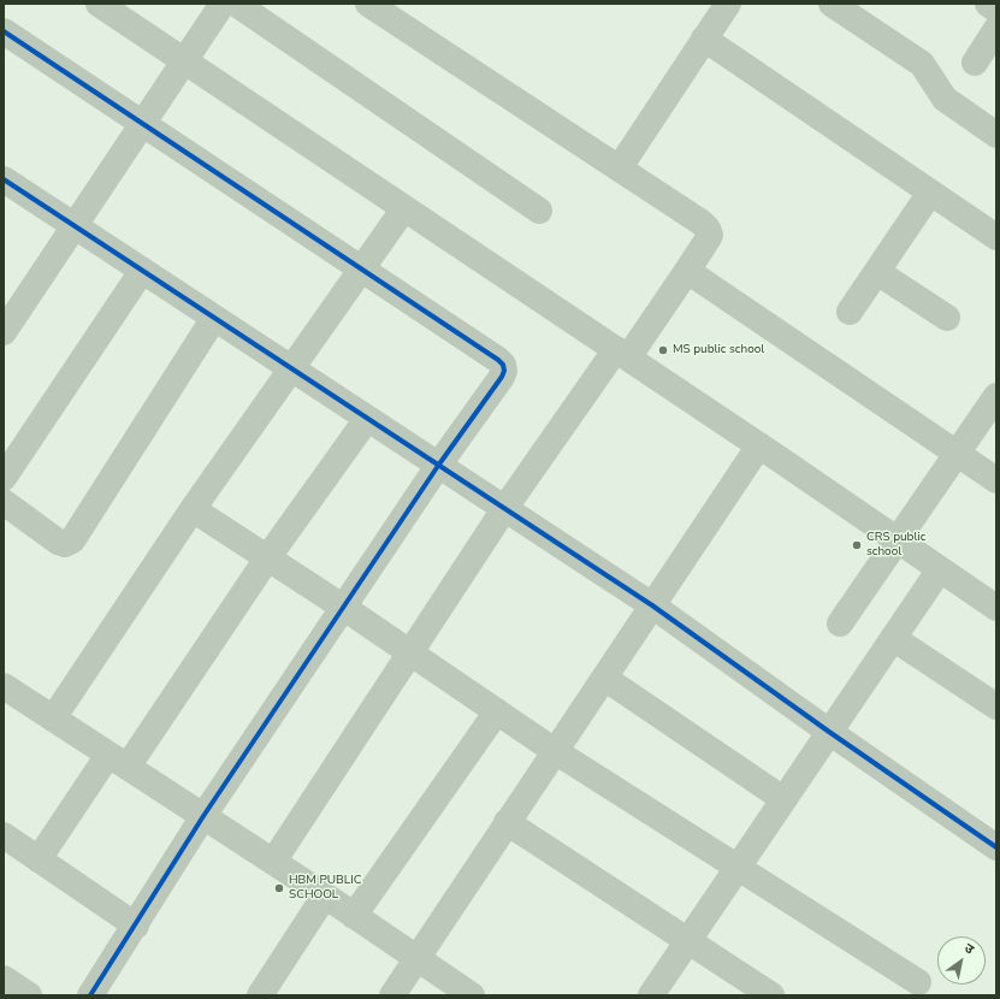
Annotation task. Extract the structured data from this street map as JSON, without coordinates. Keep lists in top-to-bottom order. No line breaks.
{"places":["MS public school","CRS public school","HBM PUBLIC SCHOOL"],"north":"top right"}
